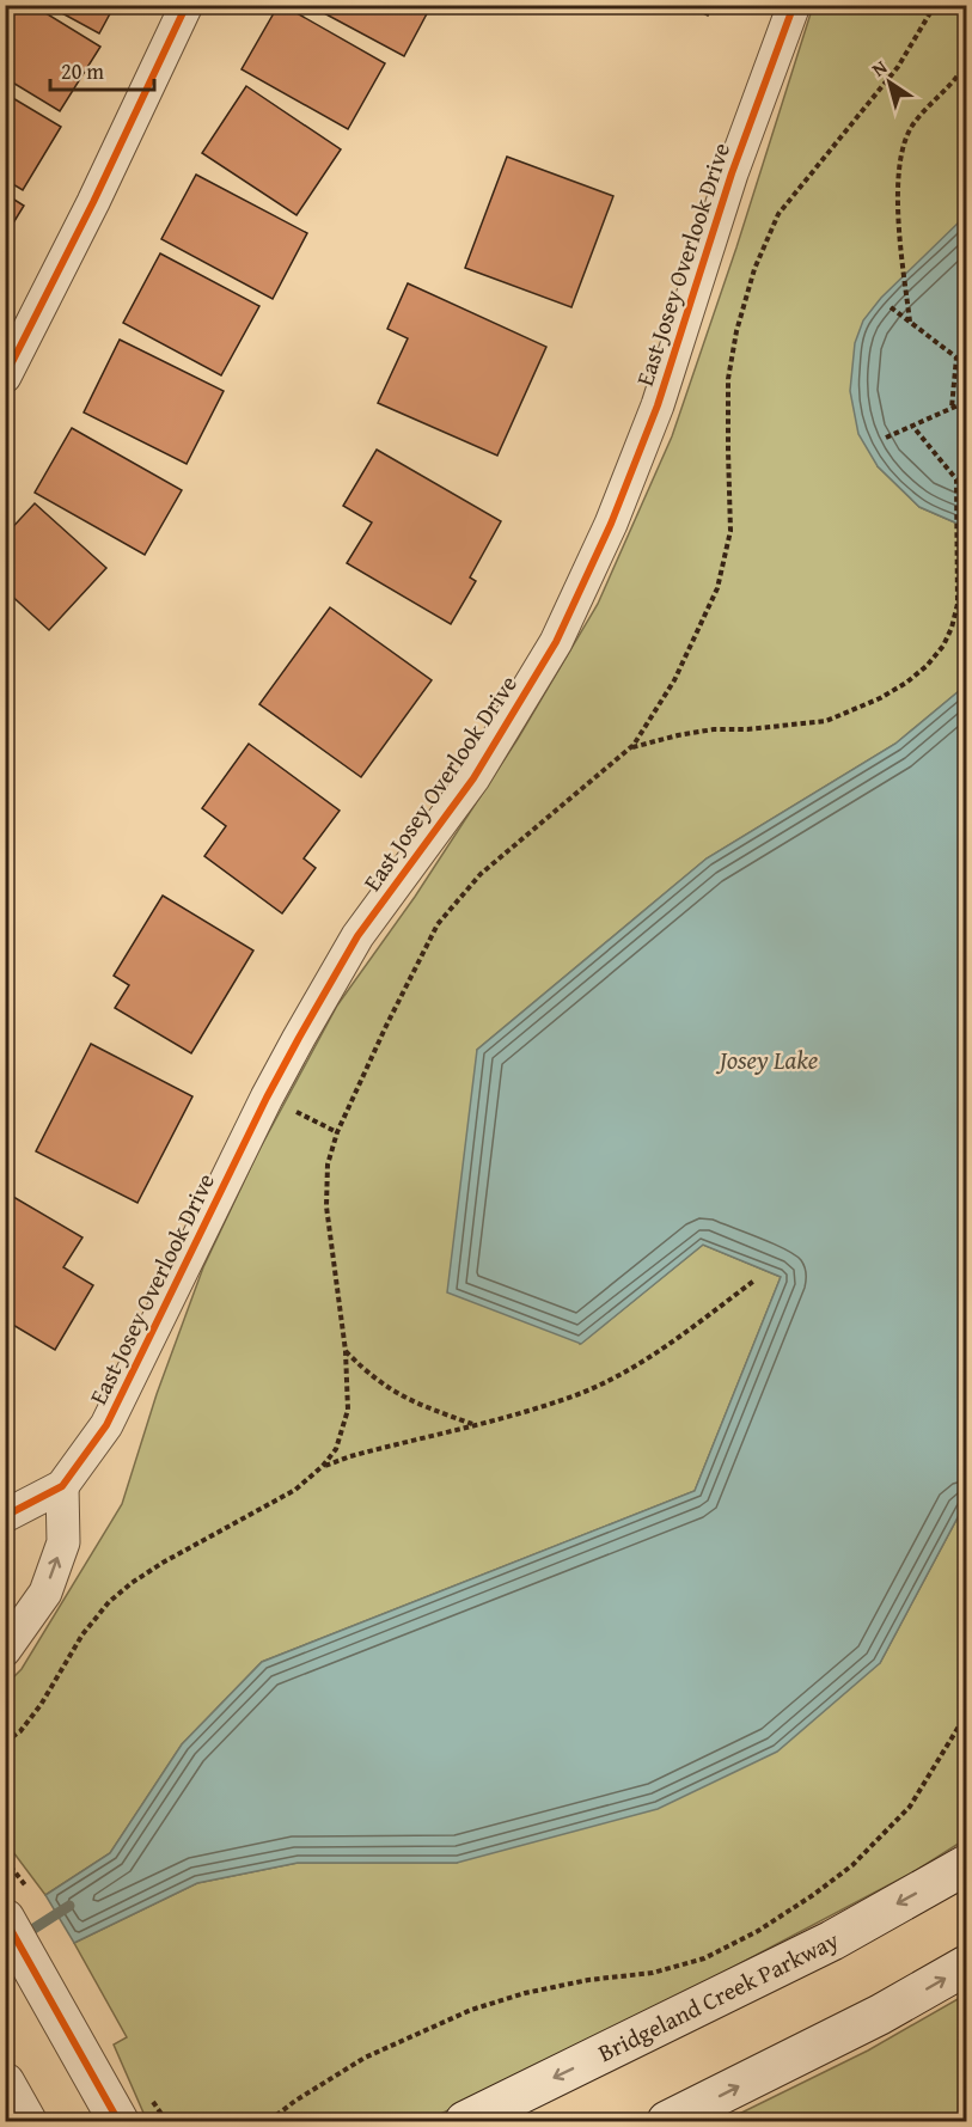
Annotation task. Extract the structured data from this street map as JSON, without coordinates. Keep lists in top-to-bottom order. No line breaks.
{"streets":{"main road":["Bridgeland Creek Parkway"],"street":["East Josey Overlook Drive"]},"water":["Josey Lake"],"scale_bar":"20 m","north":"top left"}
